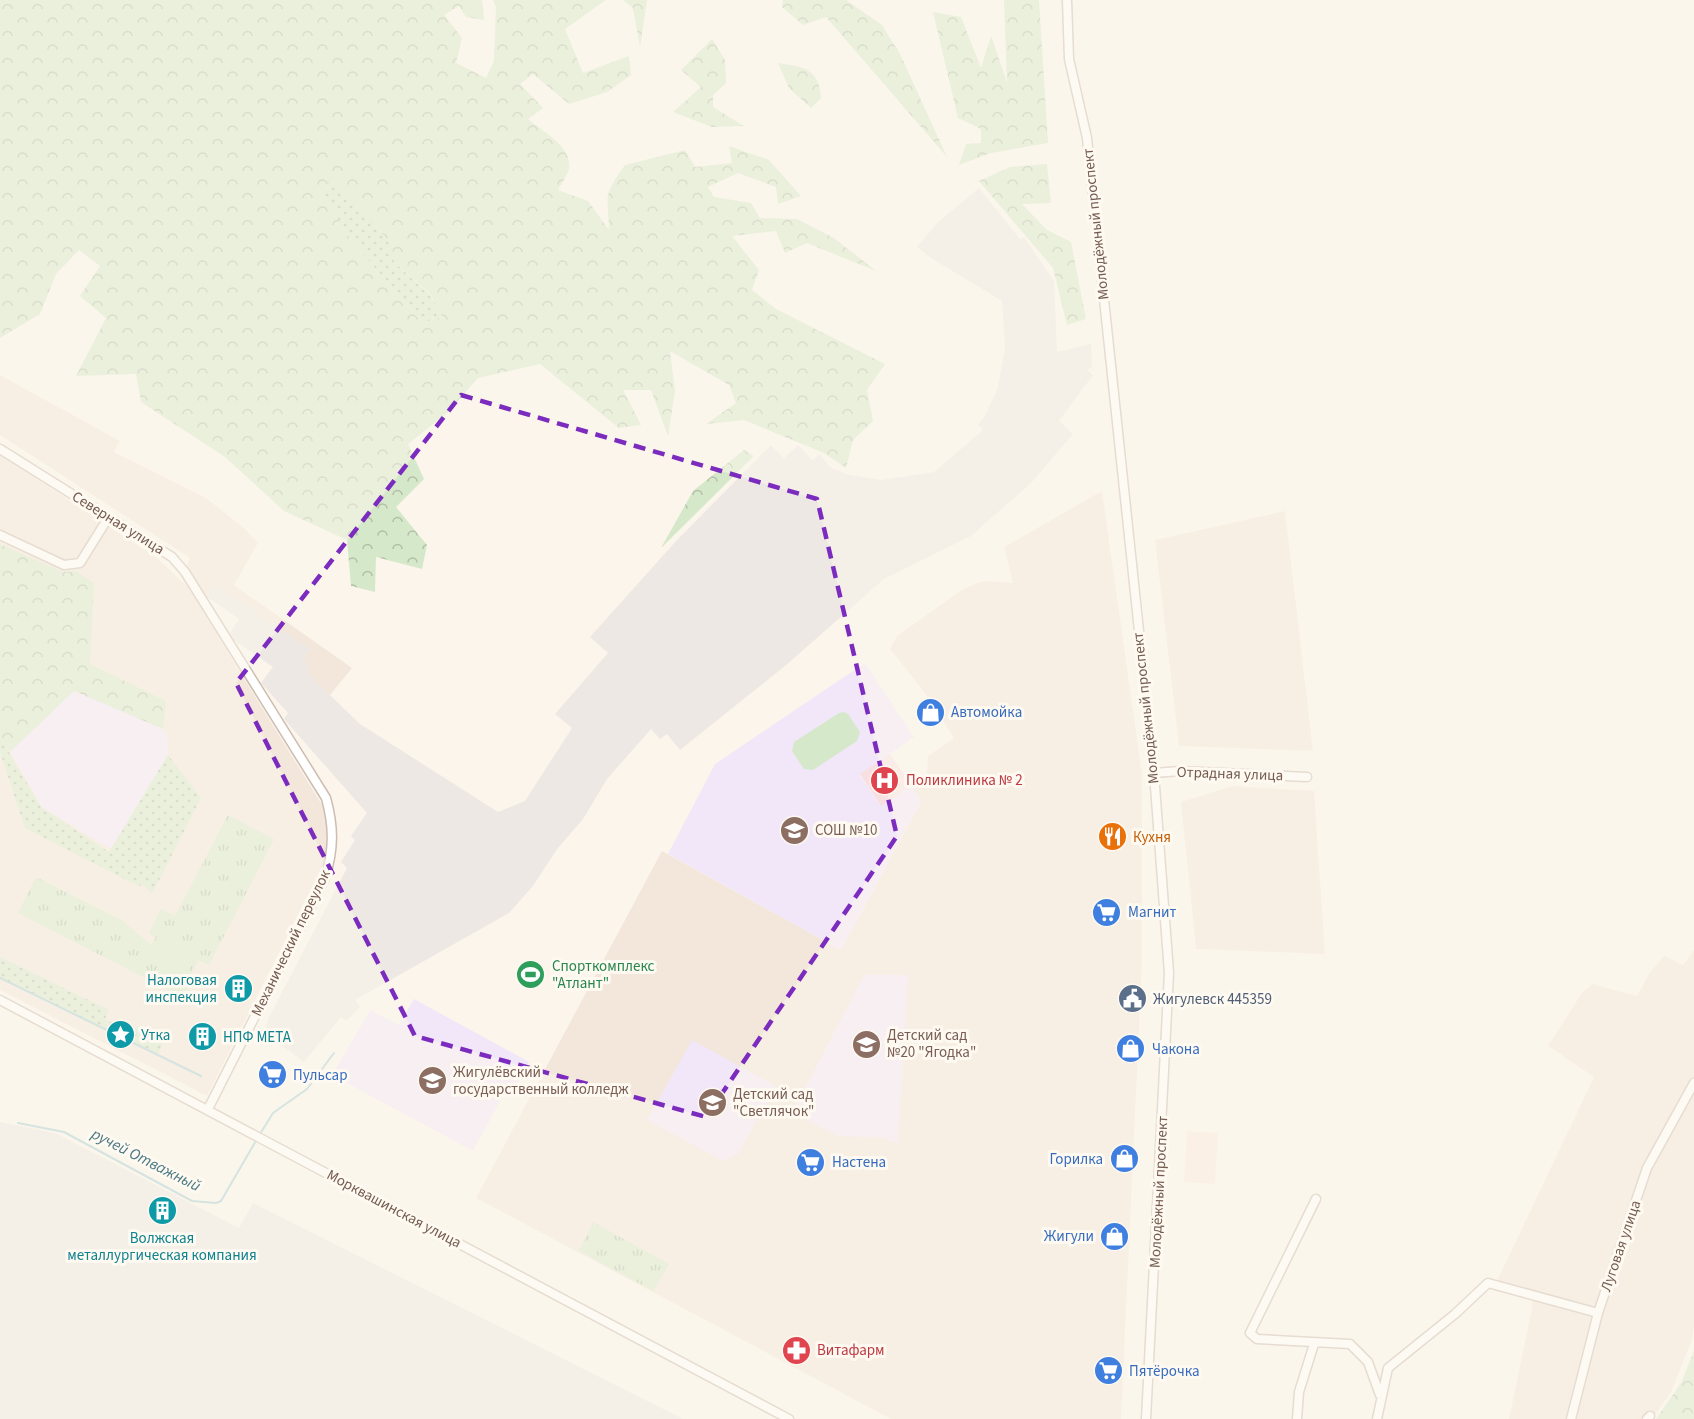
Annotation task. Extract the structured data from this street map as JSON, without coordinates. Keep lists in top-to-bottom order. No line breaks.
{"streets":{"street":["Молодёжный проспект","Северная улица","Отрадная улица","Механический переулок","Морквашинская улица","Луговая улица"]},"crossings":[["Молодёжный проспект","Отрадная улица"],["Северная улица","Механический переулок"],["Механический переулок","Морквашинская улица"]],"water":["ручей Отважный"],"places":{"shop":["Автомойка","Чакона","Горилка","Жигули"],"hospital":["Поликлиника № 2"],"school or university":["СОШ №10","Детский сад №20 \"Ягодка\"","Жигулёвский государственный колледж","Детский сад \"Светлячок\""],"restaurant":["Кухня"],"supermarket":["Магнит","Пульсар","Настена","Пятёрочка"],"sports":["Спорткомплекс \"Атлант\""],"building":["Налоговая инспекция","НПФ МЕТА","Волжская металлургическая компания"],"public building":["Жигулевск 445359"],"place":["Утка"],"pharmacy":["Витафарм"]}}
